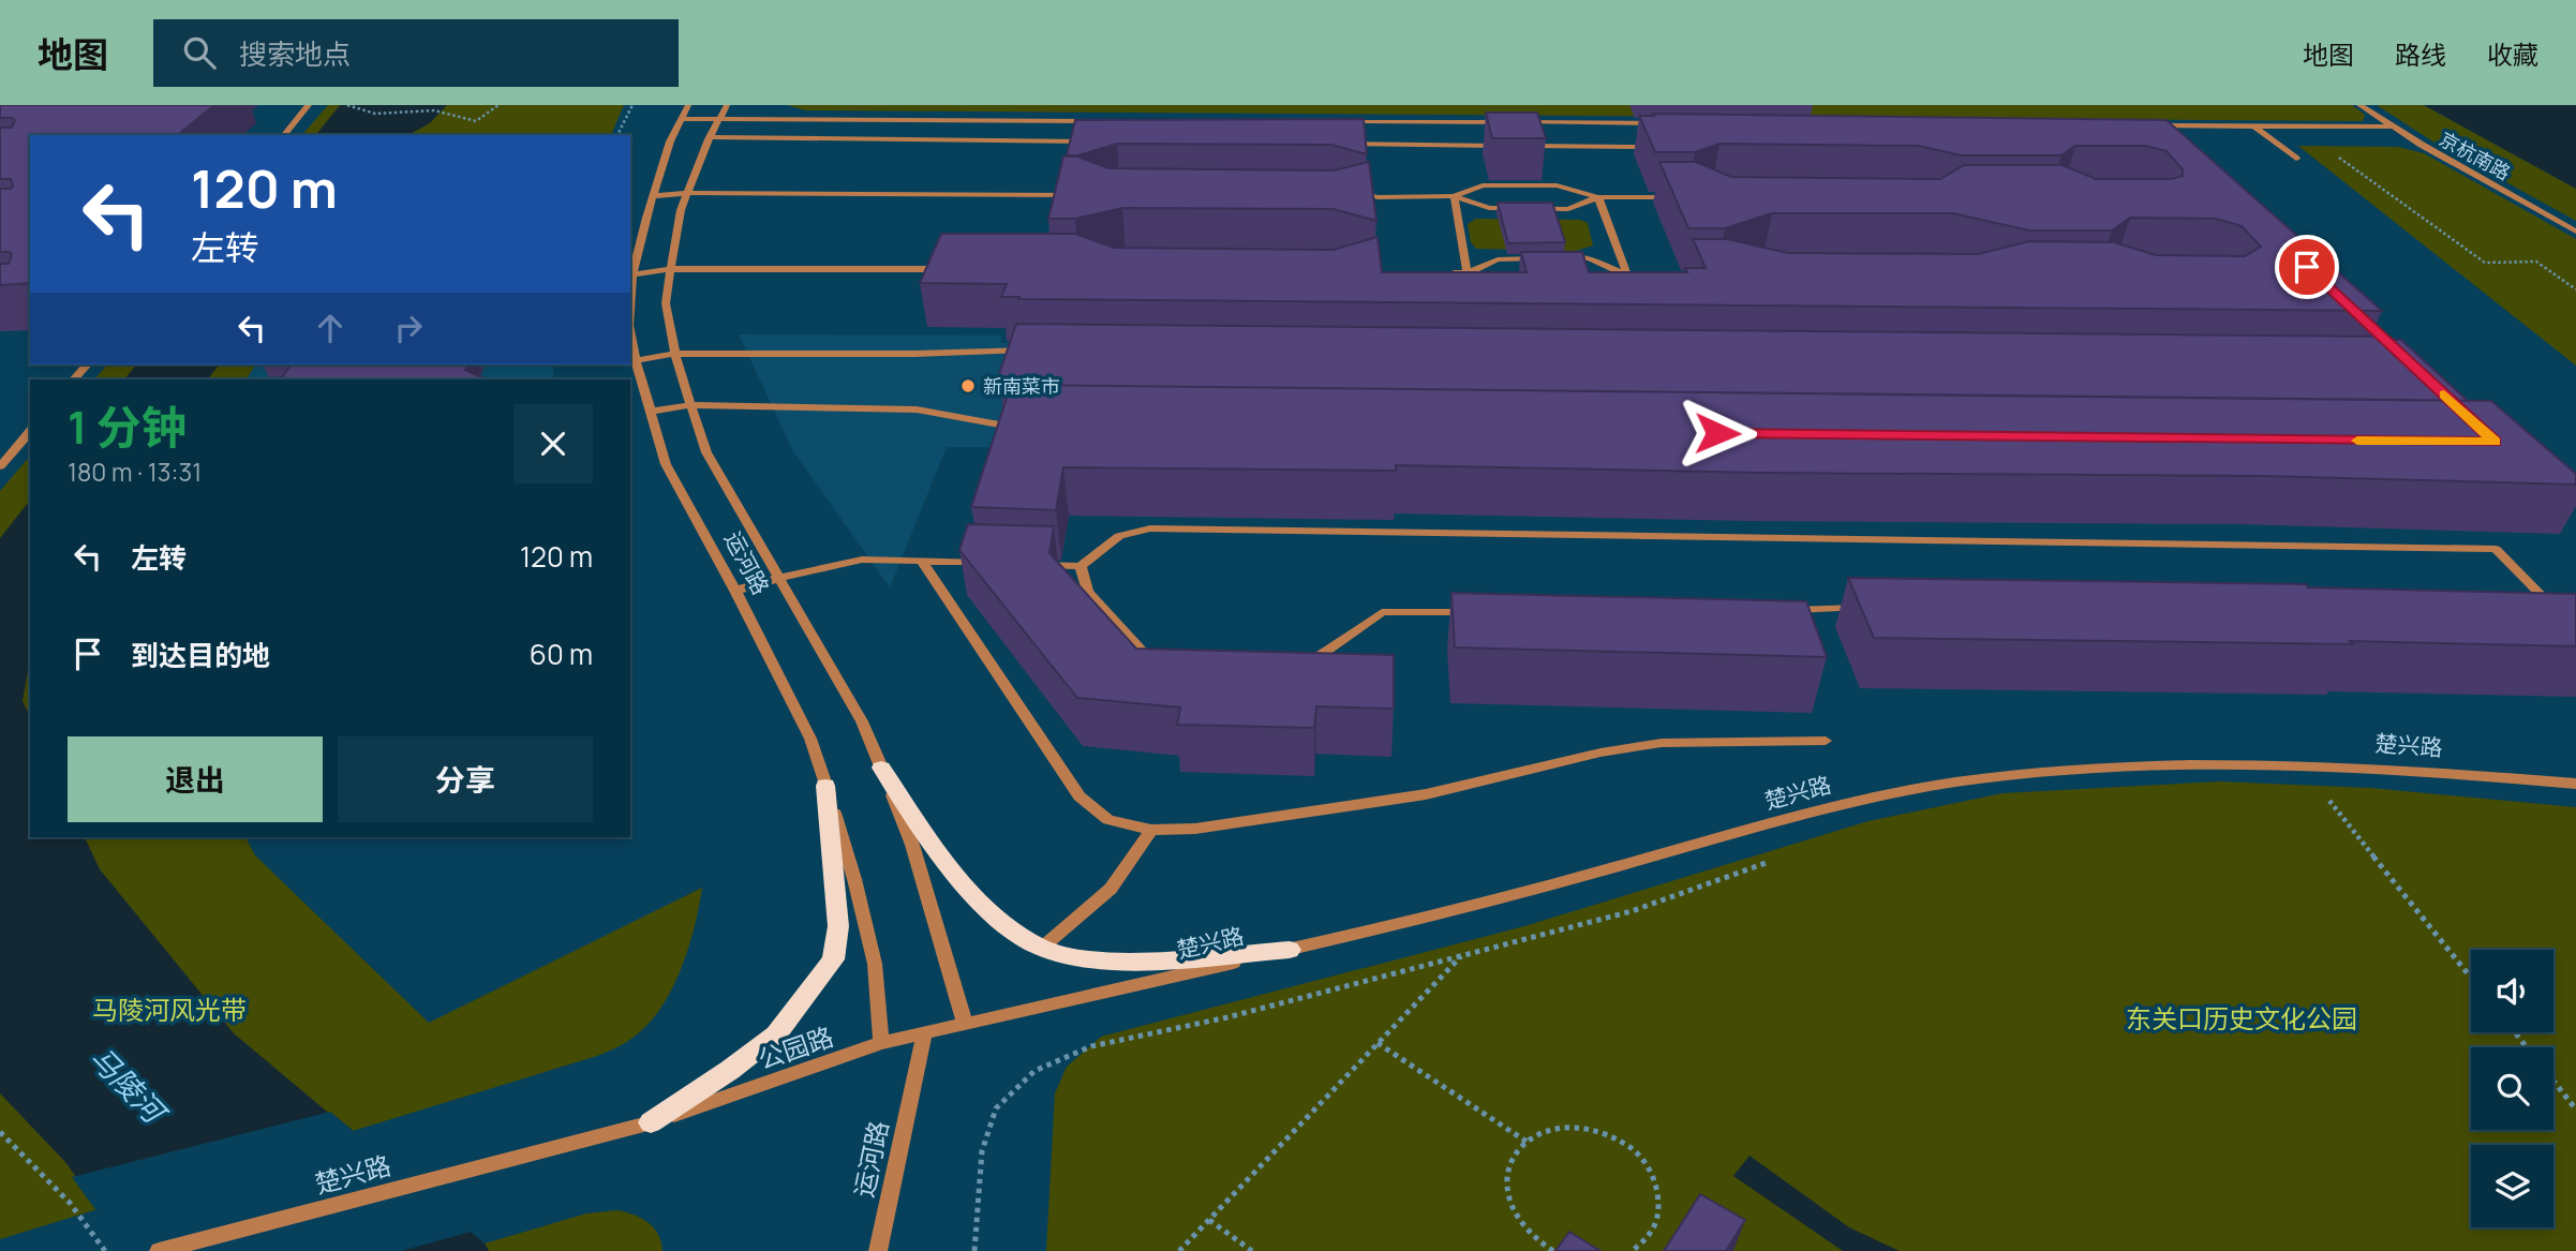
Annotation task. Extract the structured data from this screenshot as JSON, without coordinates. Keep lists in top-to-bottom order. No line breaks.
{"streets":{"street":["京杭南路","运河路","楚兴路","公园路"]},"crossings":[["运河路","公园路"],["楚兴路","公园路"]],"water":["马陵河"],"parks":["马陵河风光带","东关口历史文化公园"],"places":["新南菜市"],"page":{"header":"地图","search":"搜索地点","nav":["地图","路线","收藏"],"turn":["120 m","左转"],"heading":["1 分钟","180 m · 13:31"],"list":[{"name":"左转","value":"120 m"},{"name":"到达目的地","value":"60 m"}],"buttons":["退出","分享"]}}
